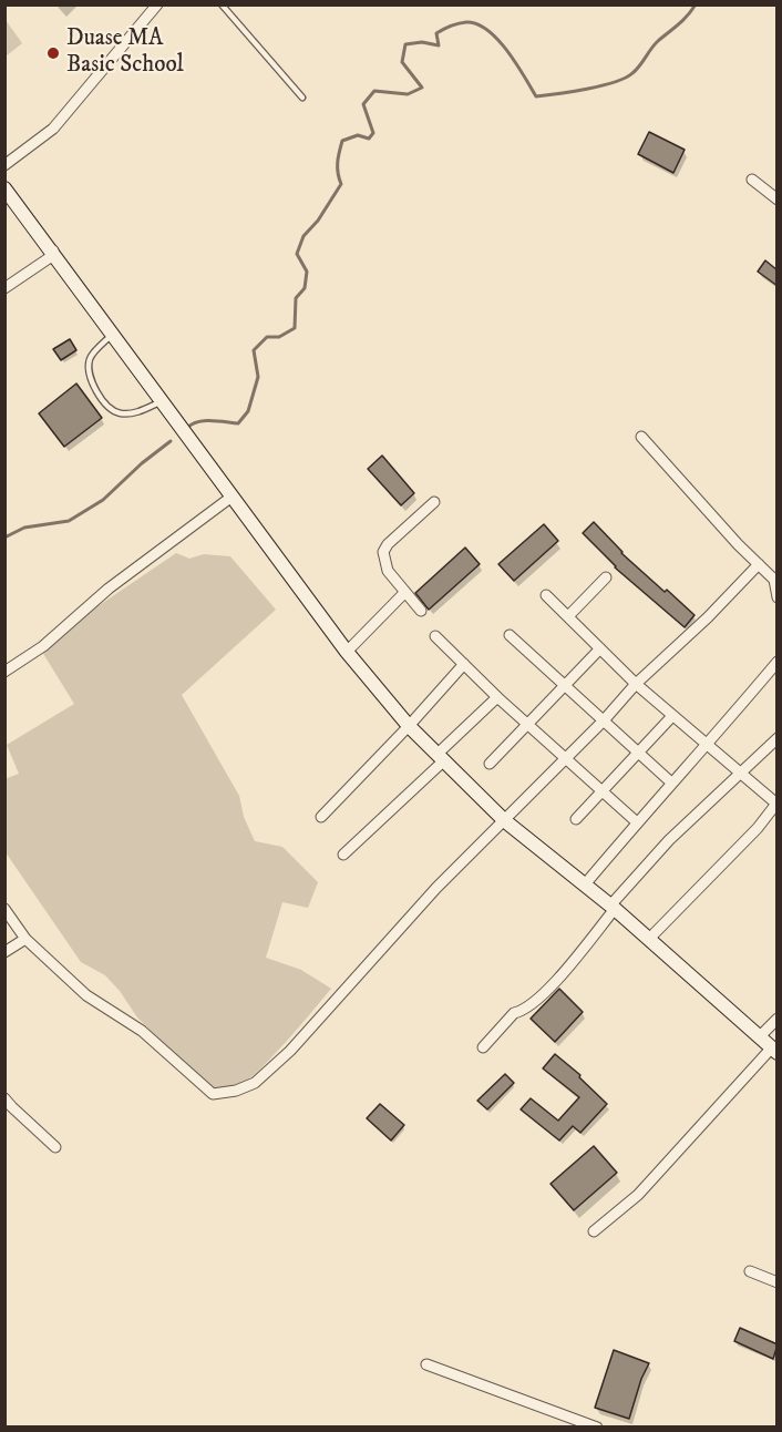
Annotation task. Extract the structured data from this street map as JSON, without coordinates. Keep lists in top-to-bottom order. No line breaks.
{"places":["Duase MA Basic School"]}
